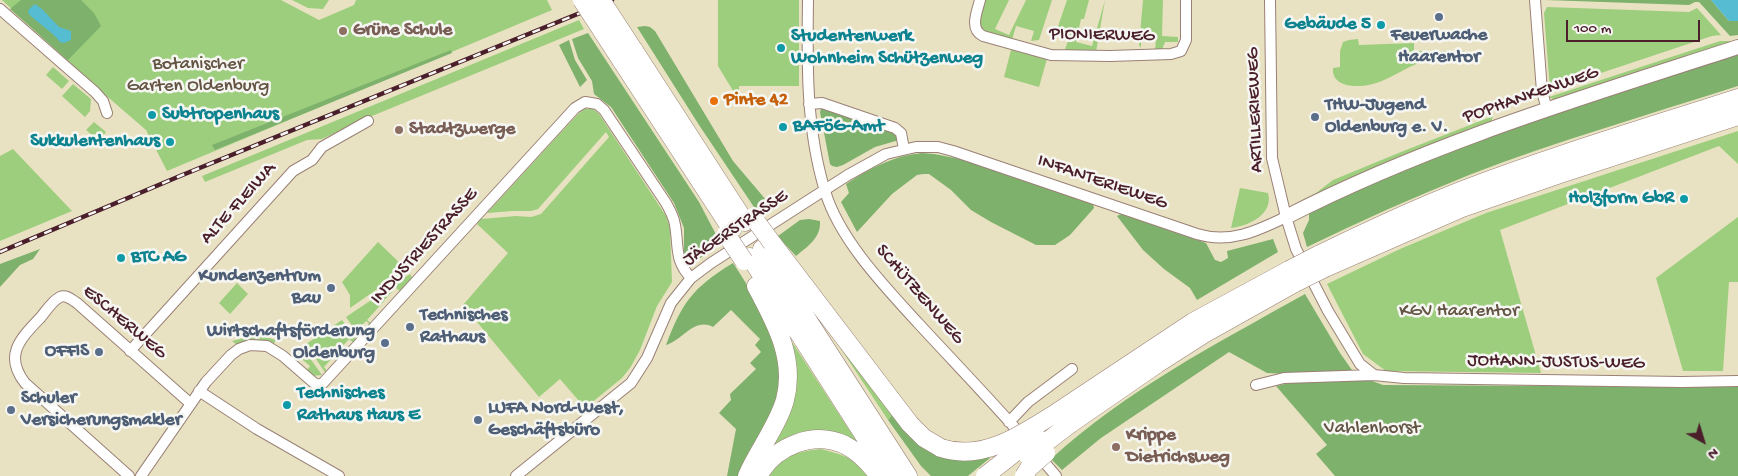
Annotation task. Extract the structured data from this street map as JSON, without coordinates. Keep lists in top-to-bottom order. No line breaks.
{"streets":{"street":["PIONIERWEG","POPHANKENWEG","ARTILLERIEWEG","INFANTERIEWEG","ALTE FLEIWA","JÄGERSTRASSE","INDUSTRIESTRASSE","SCHÜTZENWEG","ESCHERWEG","JOHANN-JUSTUS-WEG"]},"crossings":[["POPHANKENWEG","ARTILLERIEWEG"],["POPHANKENWEG","INFANTERIEWEG"],["ARTILLERIEWEG","INFANTERIEWEG"],["INFANTERIEWEG","JÄGERSTRASSE"],["INFANTERIEWEG","SCHÜTZENWEG"],["ALTE FLEIWA","ESCHERWEG"],["JÄGERSTRASSE","INDUSTRIESTRASSE"],["JÄGERSTRASSE","SCHÜTZENWEG"],["INDUSTRIESTRASSE","ESCHERWEG"]],"parks":["Botanischer Garten Oldenburg","KGV Haarentor","Vahlenhorst"],"places":["Feuerwache Haarentor","Gebäude 5","Grüne Schule","Studentenwerk Wohnheim Schützenweg","Pinte 42","Subtropenhaus","THW-Jugend Oldenburg e. V.","BAFöG-Amt","Stadtzwerge","Sukkulentenhaus","Holzform GbR","BTC AG","Kundenzentrum Bau","Technisches Rathaus","Wirtschaftsförderung Oldenburg","OFFIS","Technisches Rathaus Haus E","Schuler Versicherungsmakler","LUFA Nord-West, Geschäftsbüro","Krippe Dietrichsweg"],"scale_bar":"100 m","north":"bottom right"}
